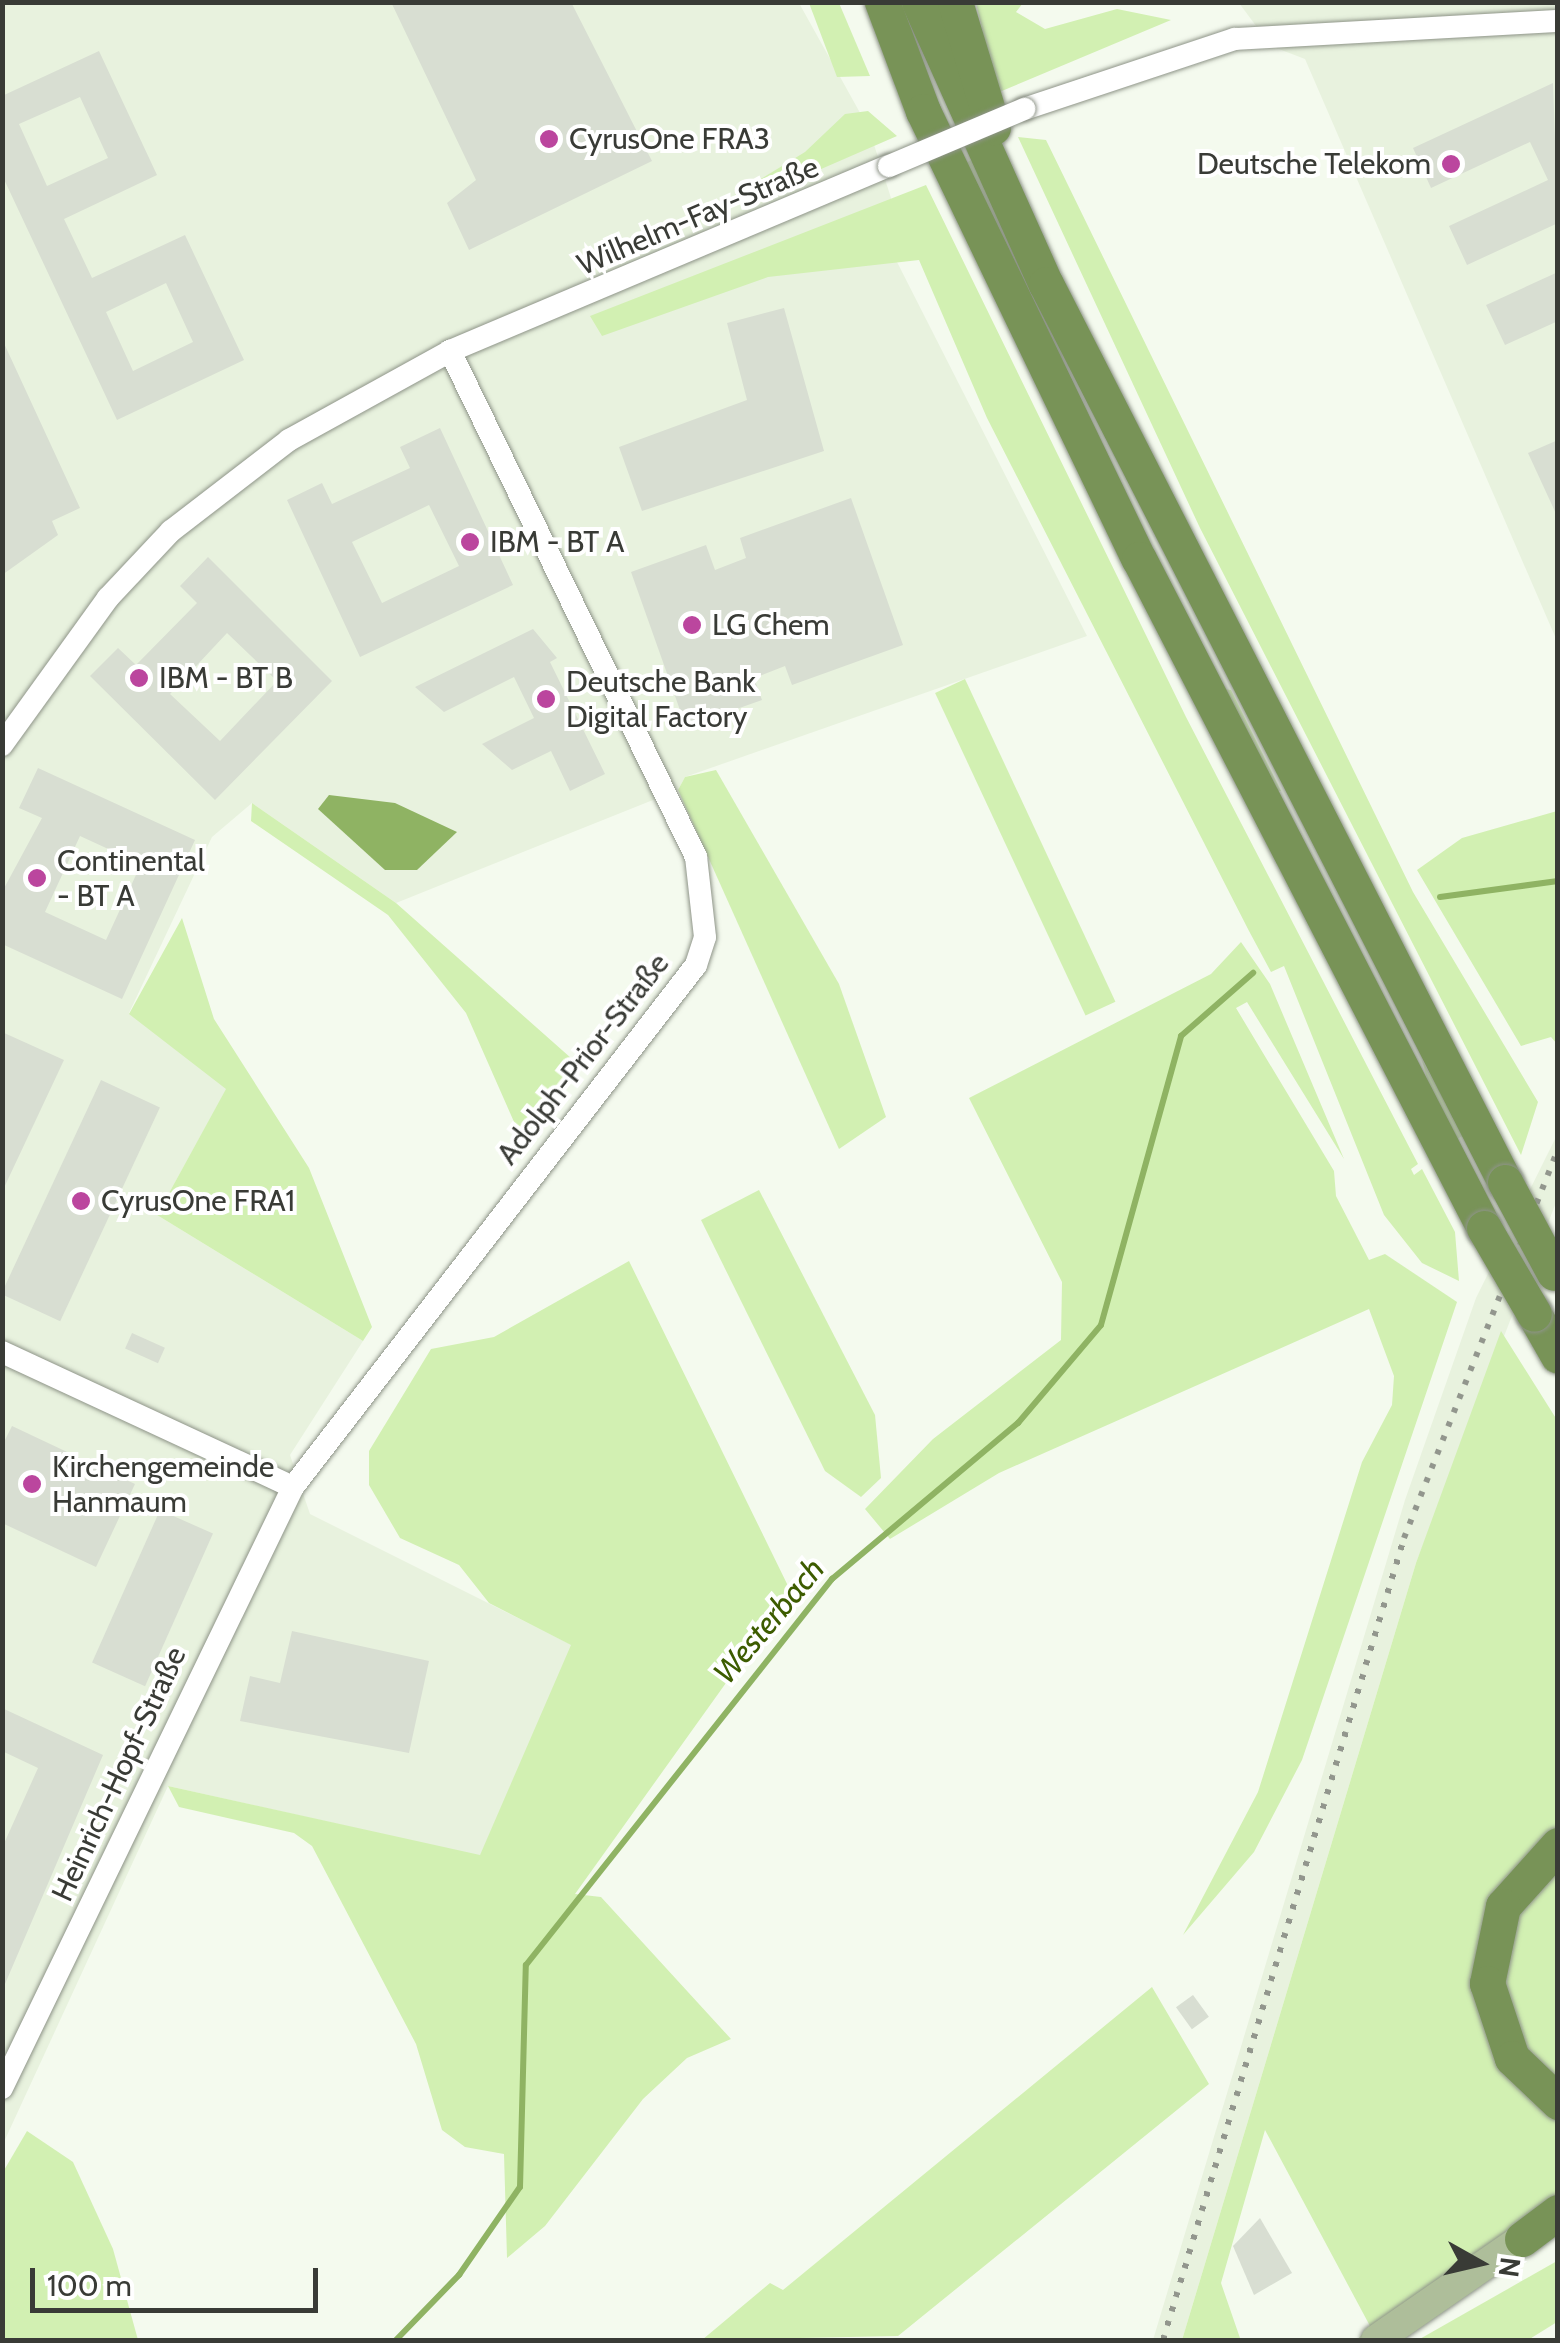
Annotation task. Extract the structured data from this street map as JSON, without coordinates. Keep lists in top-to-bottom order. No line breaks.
{"streets":{"street":["Wilhelm-Fay-Straße","Adolph-Prior-Straße","Heinrich-Hopf-Straße"]},"crossings":[["Wilhelm-Fay-Straße","Adolph-Prior-Straße"],["Adolph-Prior-Straße","Heinrich-Hopf-Straße"]],"water":["Westerbach"],"places":["CyrusOne FRA3","Deutsche Telekom","IBM - BT A","LG Chem","IBM - BT B","Deutsche Bank Digital Factory","Continental - BT A","CyrusOne FRA1","Kirchengemeinde Hanmaum"],"scale_bar":"100 m","north":"right"}
